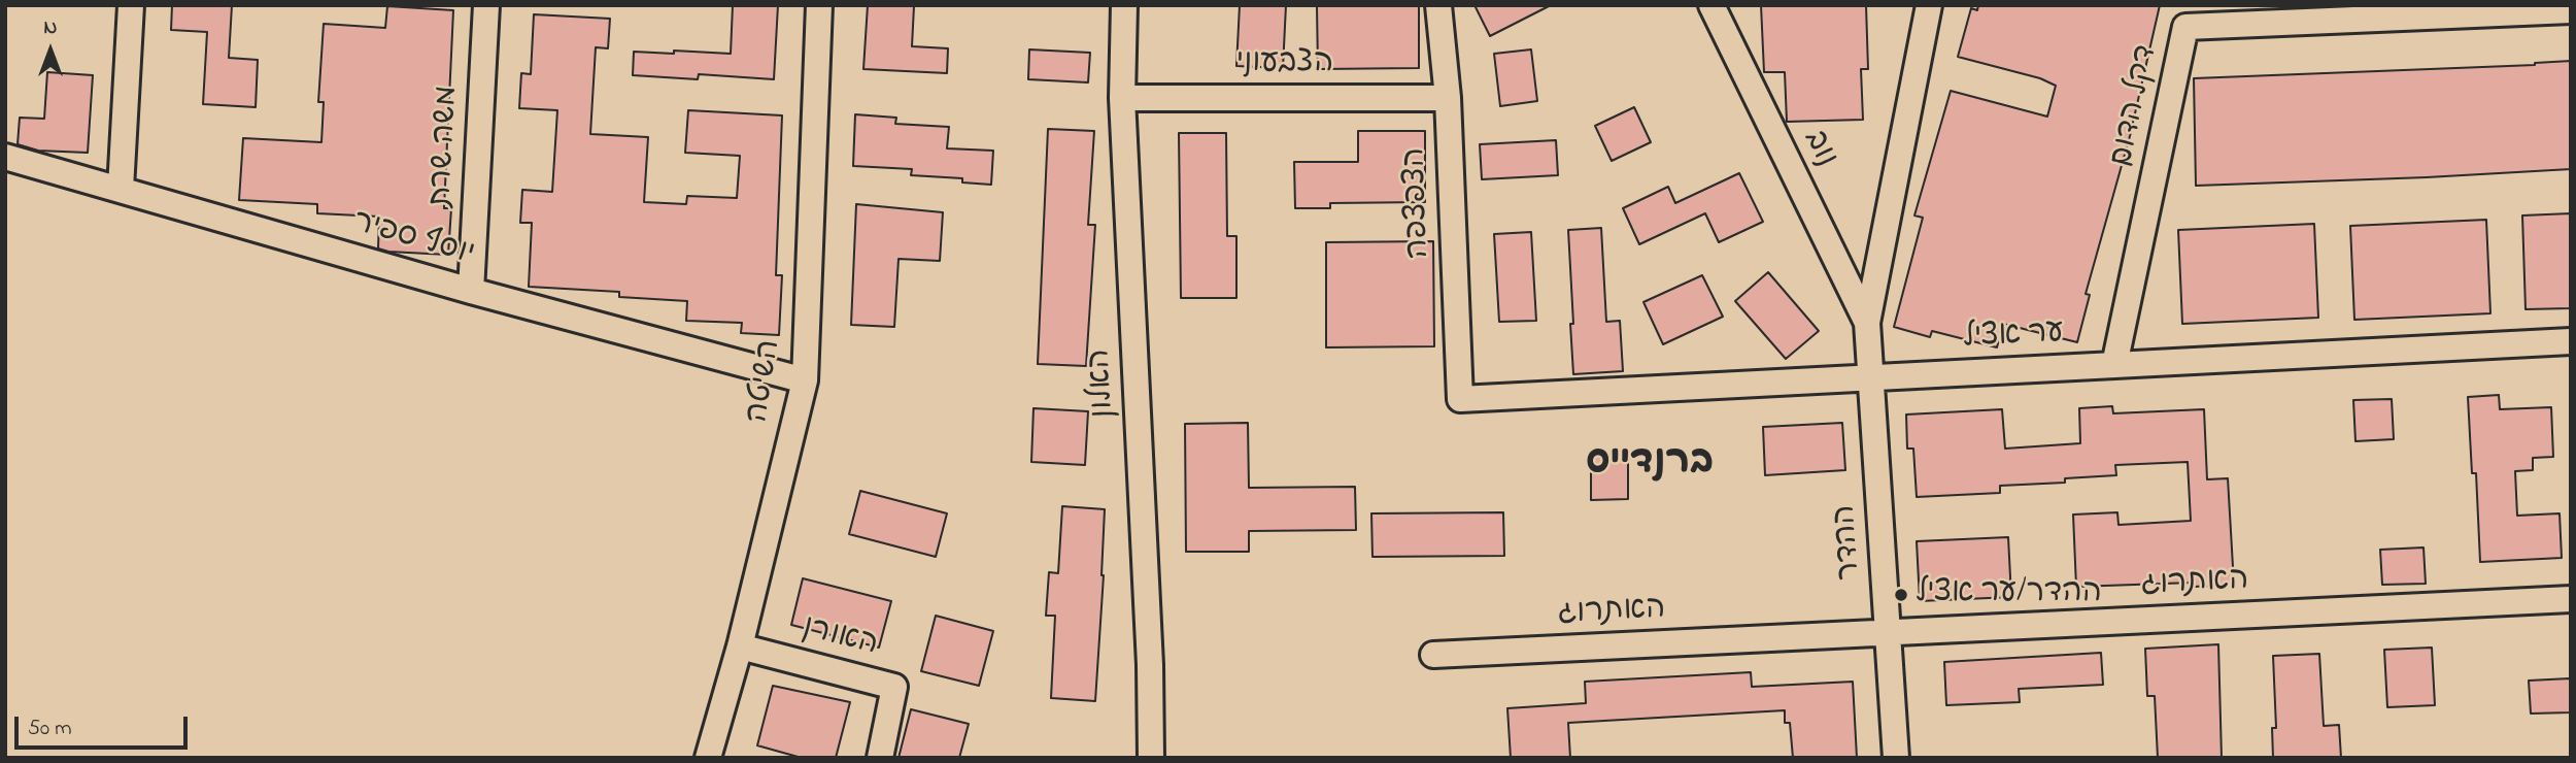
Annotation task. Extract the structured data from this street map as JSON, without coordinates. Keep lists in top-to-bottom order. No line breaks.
{"streets":{"street":["הצבעוני","דקל הדום","משה שרת","נוב","הצפצפה","יוסף ספיר","ער אציל","השיטה","האלון","ההדר","האתרוג","האורן"]},"crossings":[["הצבעוני","הצפצפה"],["הצבעוני","האלון"],["דקל הדום","ער אציל"],["משה שרת","יוסף ספיר"],["נוב","ההדר"],["הצפצפה","ער אציל"],["יוסף ספיר","השיטה"],["ער אציל","ההדר"],["השיטה","האורן"],["ההדר","האתרוג"]],"districts":["ברנדייס"],"places":["ההדר/ער אציל"],"scale_bar":"50 m","north":"top"}
